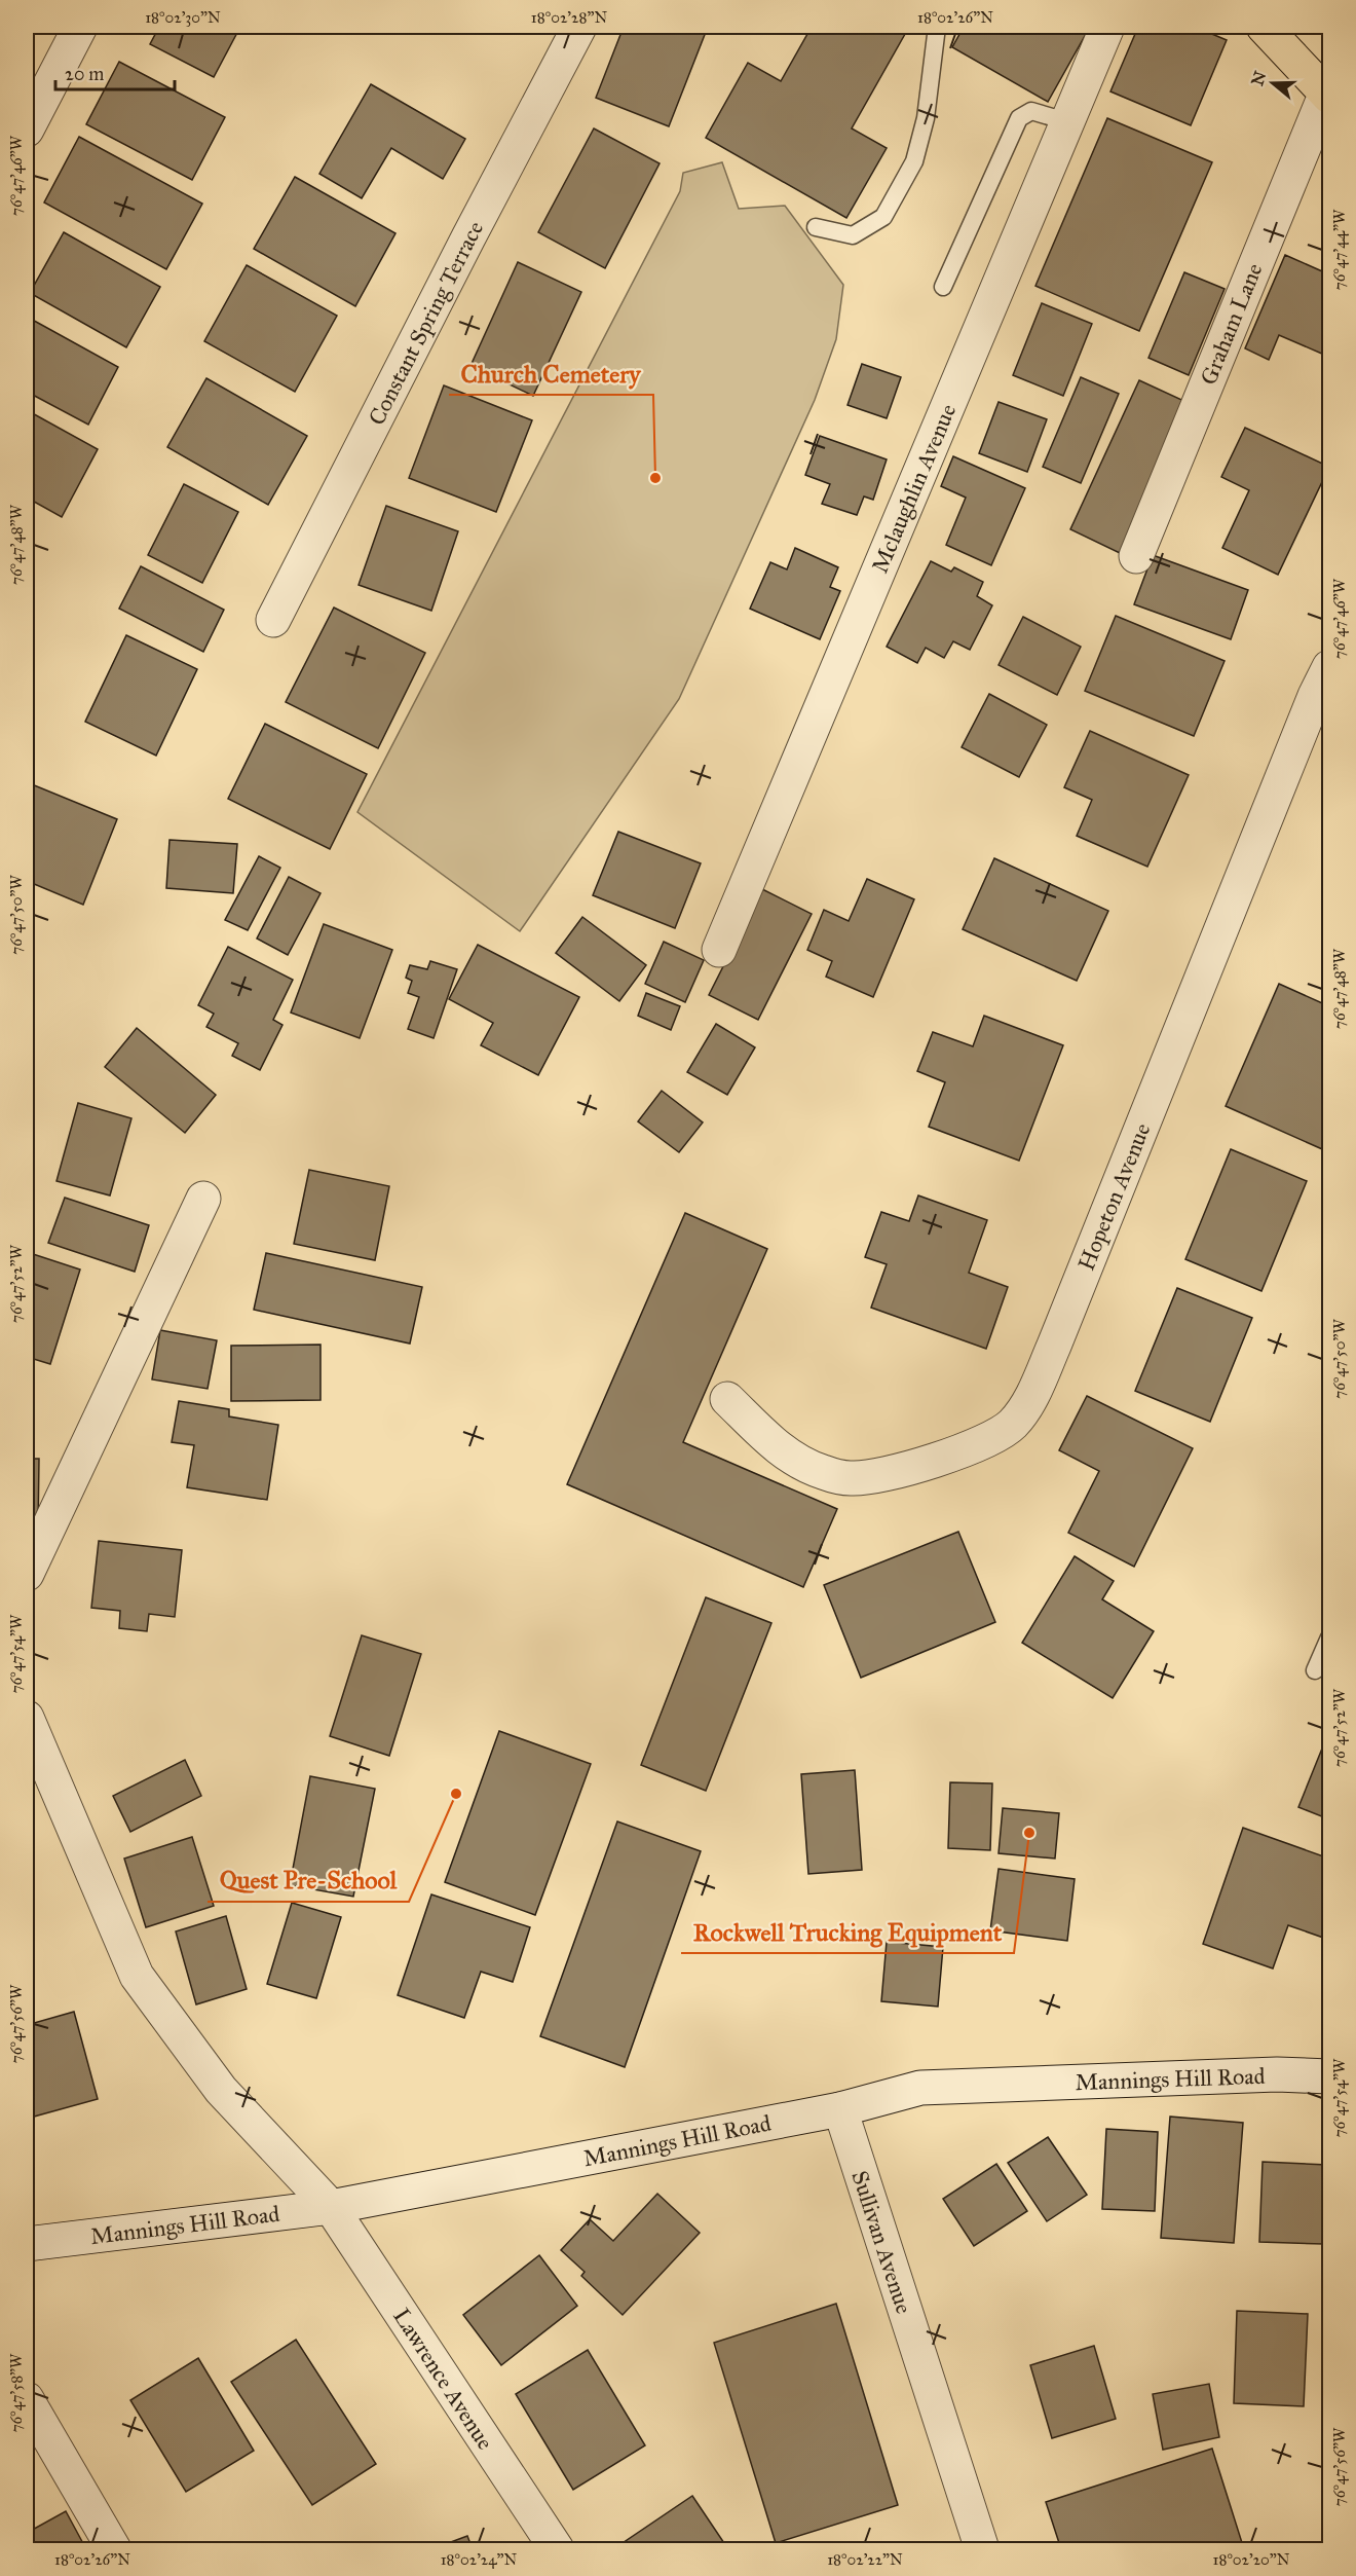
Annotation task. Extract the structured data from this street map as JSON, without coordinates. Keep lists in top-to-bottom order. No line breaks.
{"streets":{"street":["Constant Spring Terrace","Graham Lane","Mclaughlin Avenue","Hopeton Avenue","Mannings Hill Road","Sullivan Avenue","Lawrence Avenue"]},"crossings":[["Mannings Hill Road","Sullivan Avenue"],["Mannings Hill Road","Lawrence Avenue"]],"places":["Church Cemetery","Quest Pre-School","Rockwell Trucking Equipment"],"scale_bar":"20 m","north":"left","coordinates":["18°02'30\"N","18°02'28\"N","18°02'26\"N","76°47'46\"W","76°47'44\"W","76°47'48\"W","76°47'50\"W","76°47'52\"W","76°47'54\"W","76°47'56\"W","76°47'58\"W","18°02'24\"N","18°02'22\"N","18°02'20\"N"]}
